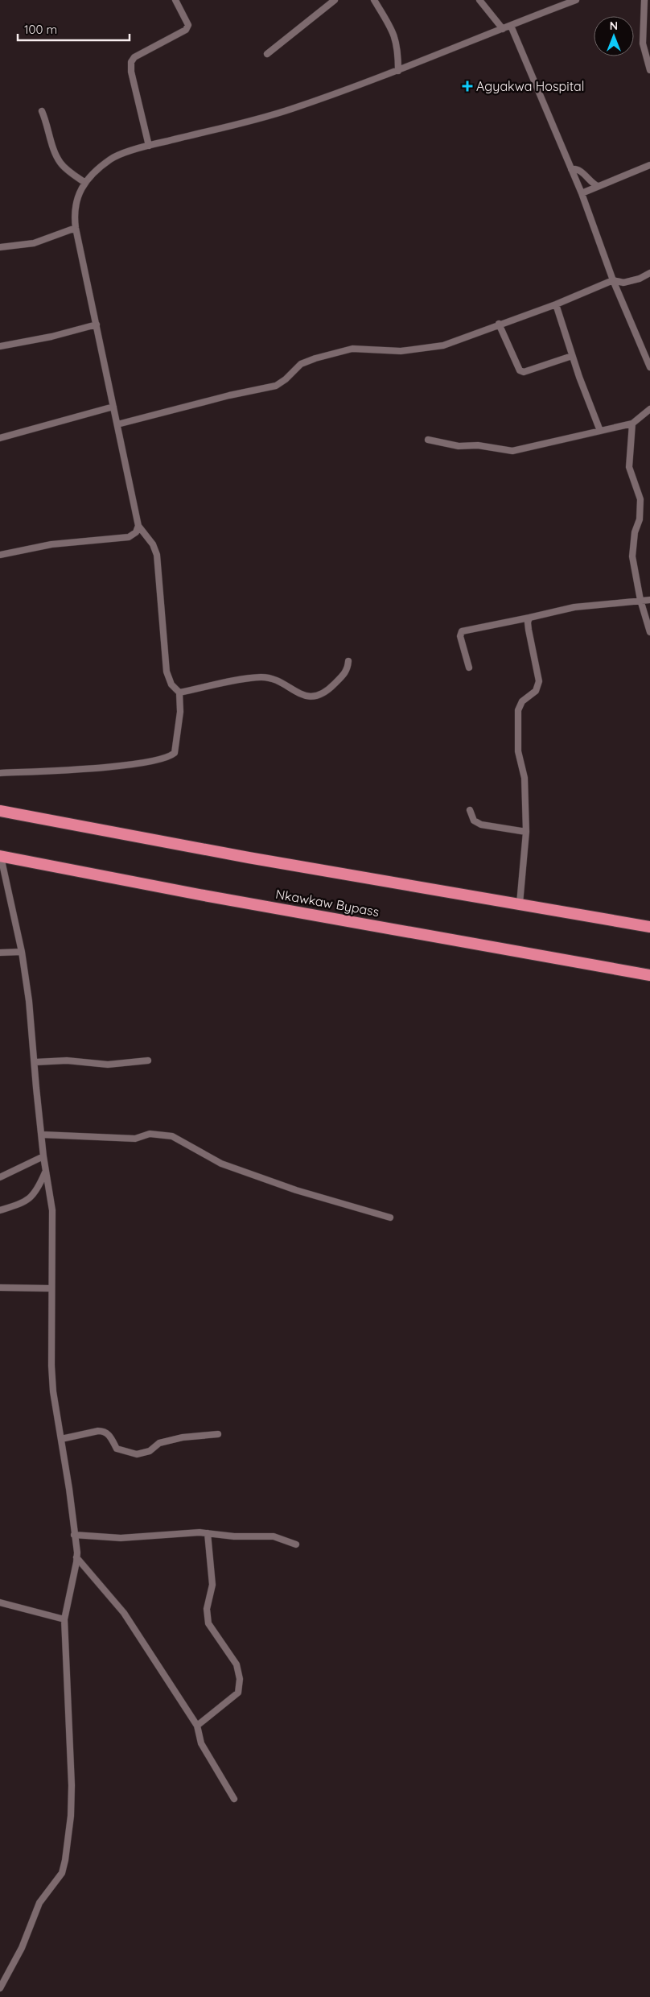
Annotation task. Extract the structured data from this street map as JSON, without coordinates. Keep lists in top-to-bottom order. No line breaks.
{"streets":{"highway":["Nkawkaw Bypass"]},"places":{"health":["Agyakwa Hospital"]},"scale_bar":"100 m","north":"top"}
